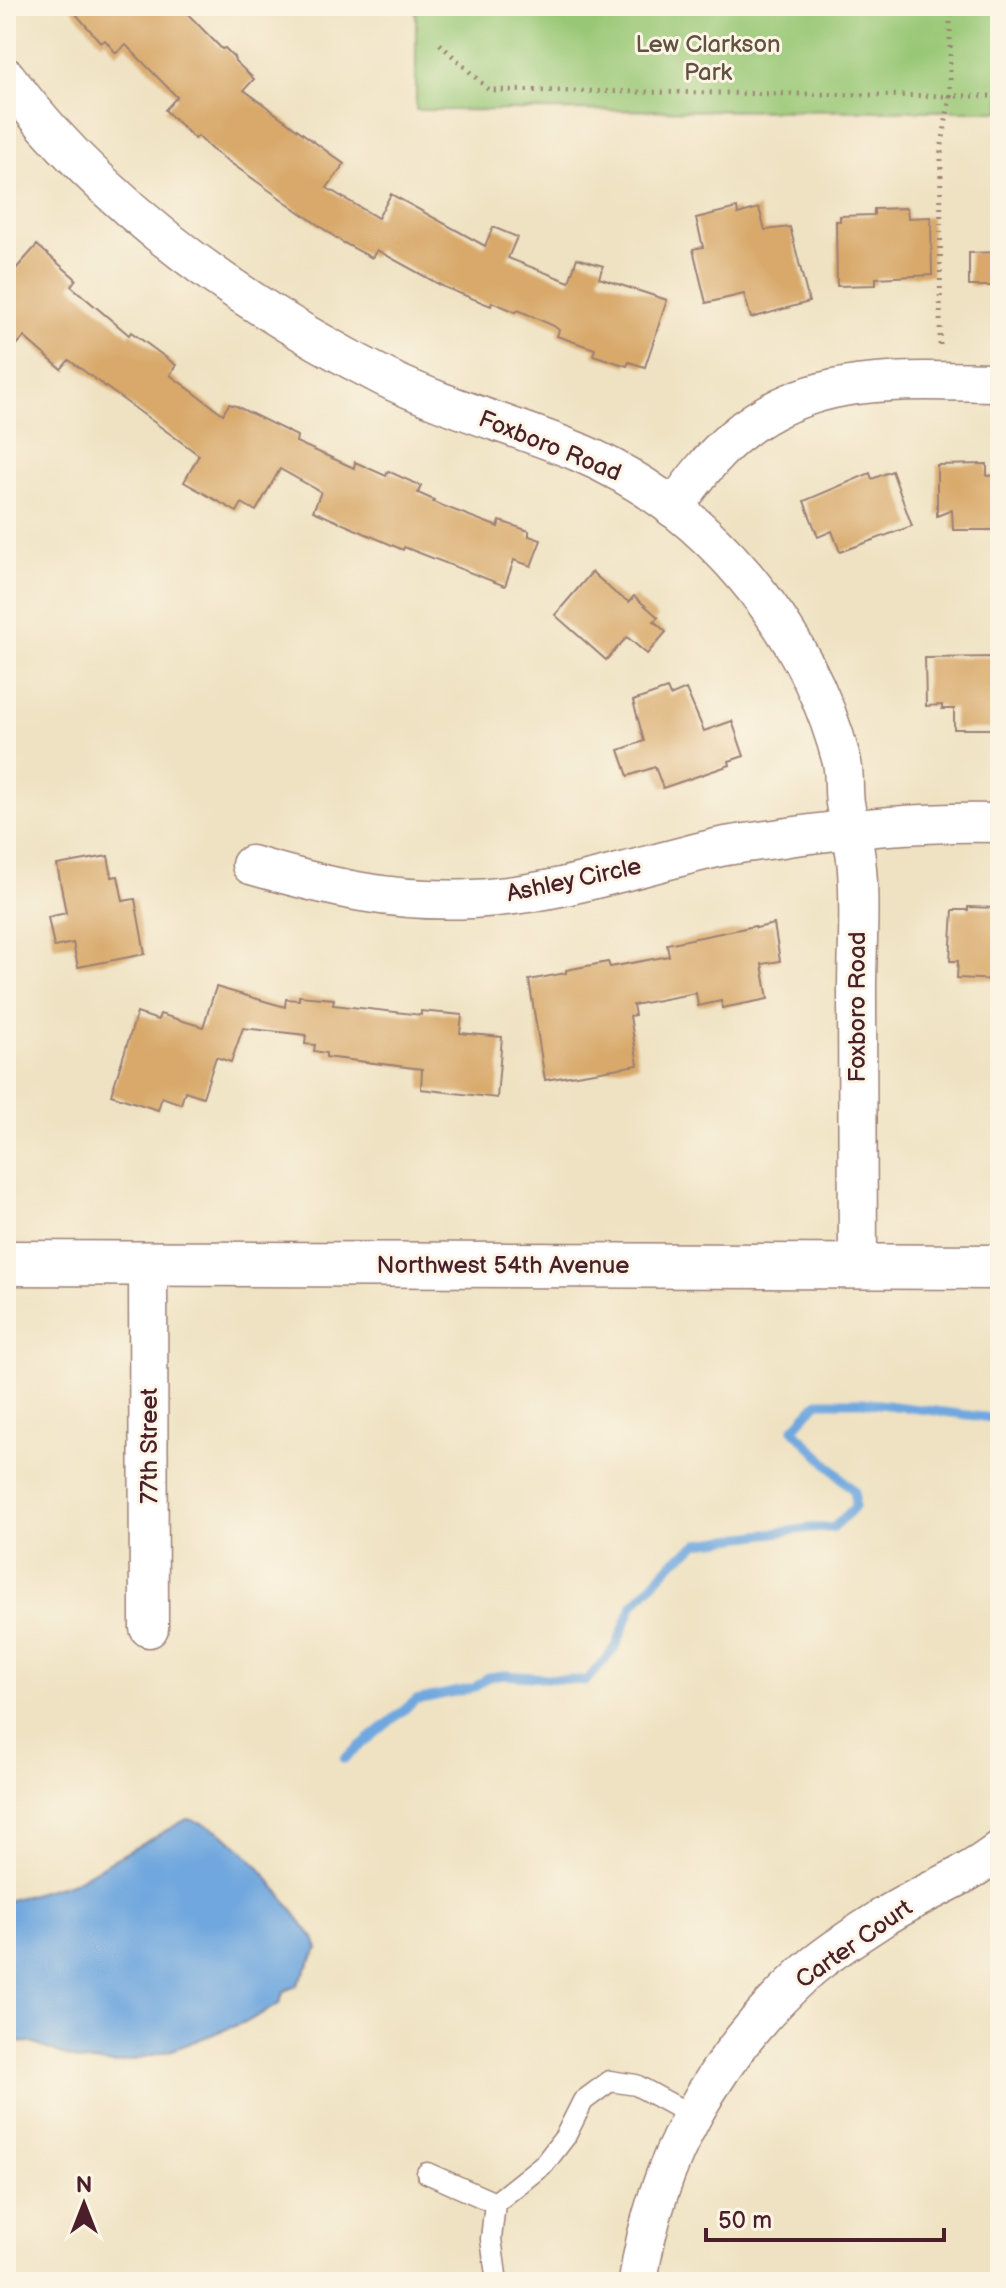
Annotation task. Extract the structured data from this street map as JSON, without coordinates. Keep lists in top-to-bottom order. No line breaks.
{"streets":{"street":["Foxboro Road","Ashley Circle","Northwest 54th Avenue","77th Street","Carter Court"]},"crossings":[["Foxboro Road","Ashley Circle"],["Foxboro Road","Northwest 54th Avenue"],["Northwest 54th Avenue","77th Street"]],"parks":["Lew Clarkson Park"],"scale_bar":"50 m","north":"top"}
